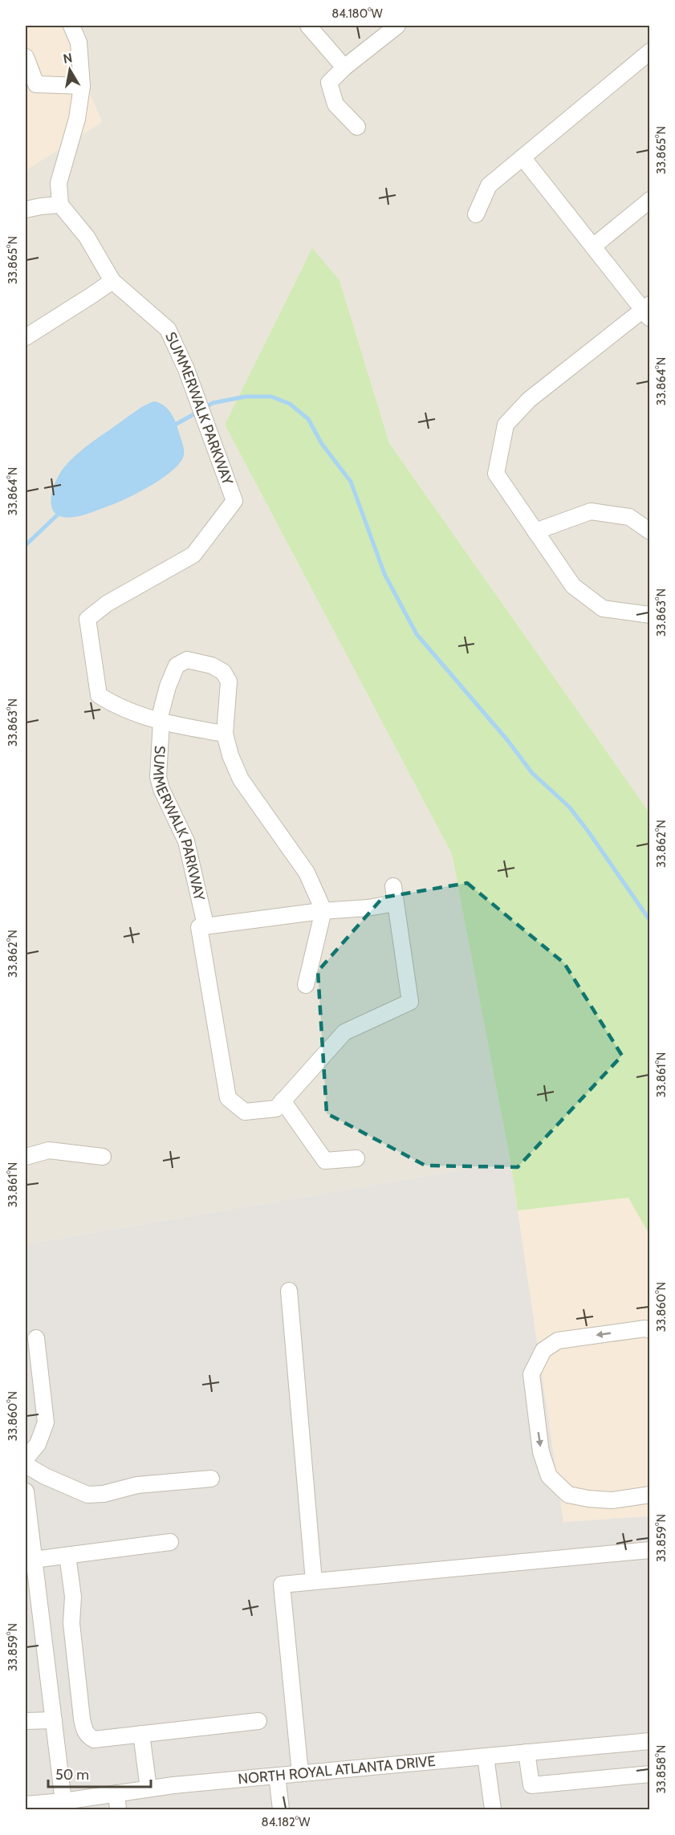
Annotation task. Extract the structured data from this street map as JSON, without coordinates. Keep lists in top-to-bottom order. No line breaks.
{"streets":{"street":["SUMMERWALK PARKWAY","NORTH ROYAL ATLANTA DRIVE"]},"scale_bar":"50 m","north":"top","coordinates":["84.180°W","33.865°N","33.864°N","33.863°N","33.862°N","33.861°N","33.860°N","33.859°N","33.858°N","84.182°W"]}
